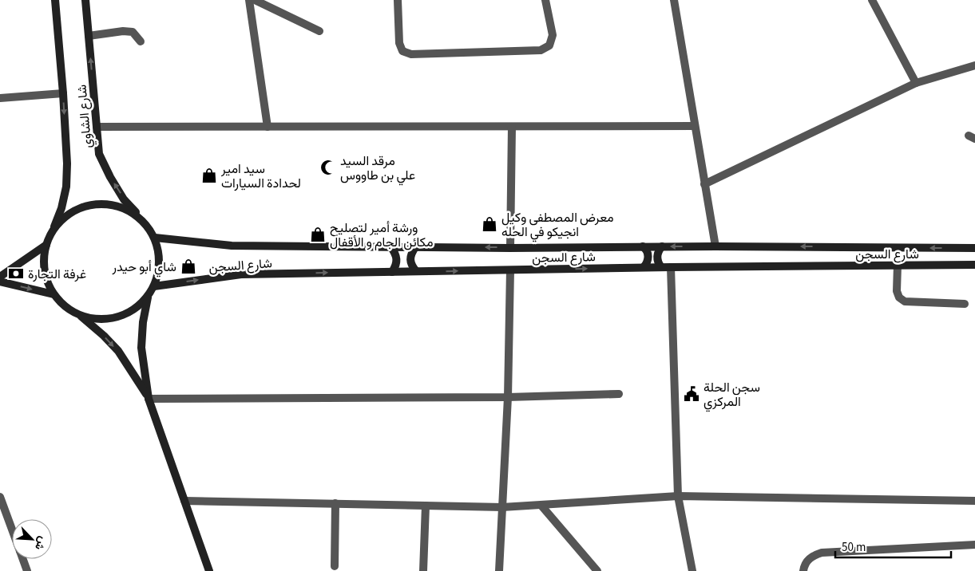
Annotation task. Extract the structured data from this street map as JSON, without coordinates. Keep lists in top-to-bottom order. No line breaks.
{"streets":{"main road":["شارع الشاوي","شارع السجن"]},"crossings":[["شارع الشاوي","شارع السجن"]],"places":{"mosque":["مرقد السيد علي بن طاووس"],"shop":["سيد امير لحدادة السيارات","معرض المصطفى وكيل انجيكو في الحله","ورشة أمير لتصليح مكائن الجام و الأقفال","شاي أبو حيدر"],"bank":["غرفة التجارة"],"public building":["سجن الحلة المركزي"]},"scale_bar":"50 m","north":"bottom right"}
